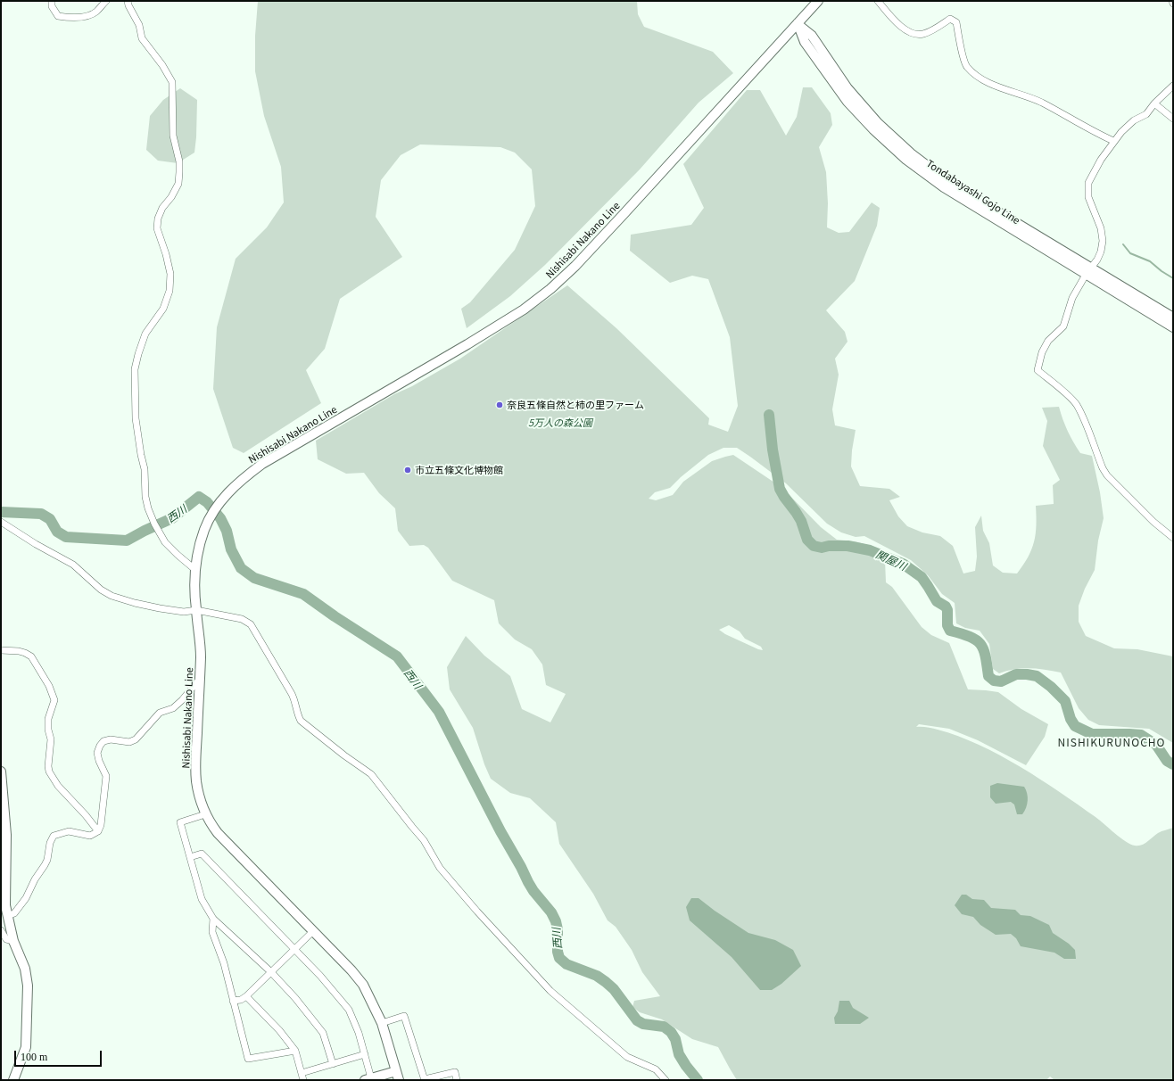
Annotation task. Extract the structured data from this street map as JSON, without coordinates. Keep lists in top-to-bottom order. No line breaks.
{"streets":{"main road":["Tondabayashi Gojo Line","Nishisabi Nakano Line"]},"crossings":[["Tondabayashi Gojo Line","Nishisabi Nakano Line"]],"districts":["NISHIKURUNOCHO"],"water":["西川","関屋川"],"parks":["5万人の森公園"],"places":["奈良五條自然と柿の里ファーム","市立五條文化博物館"],"scale_bar":"100 m"}
